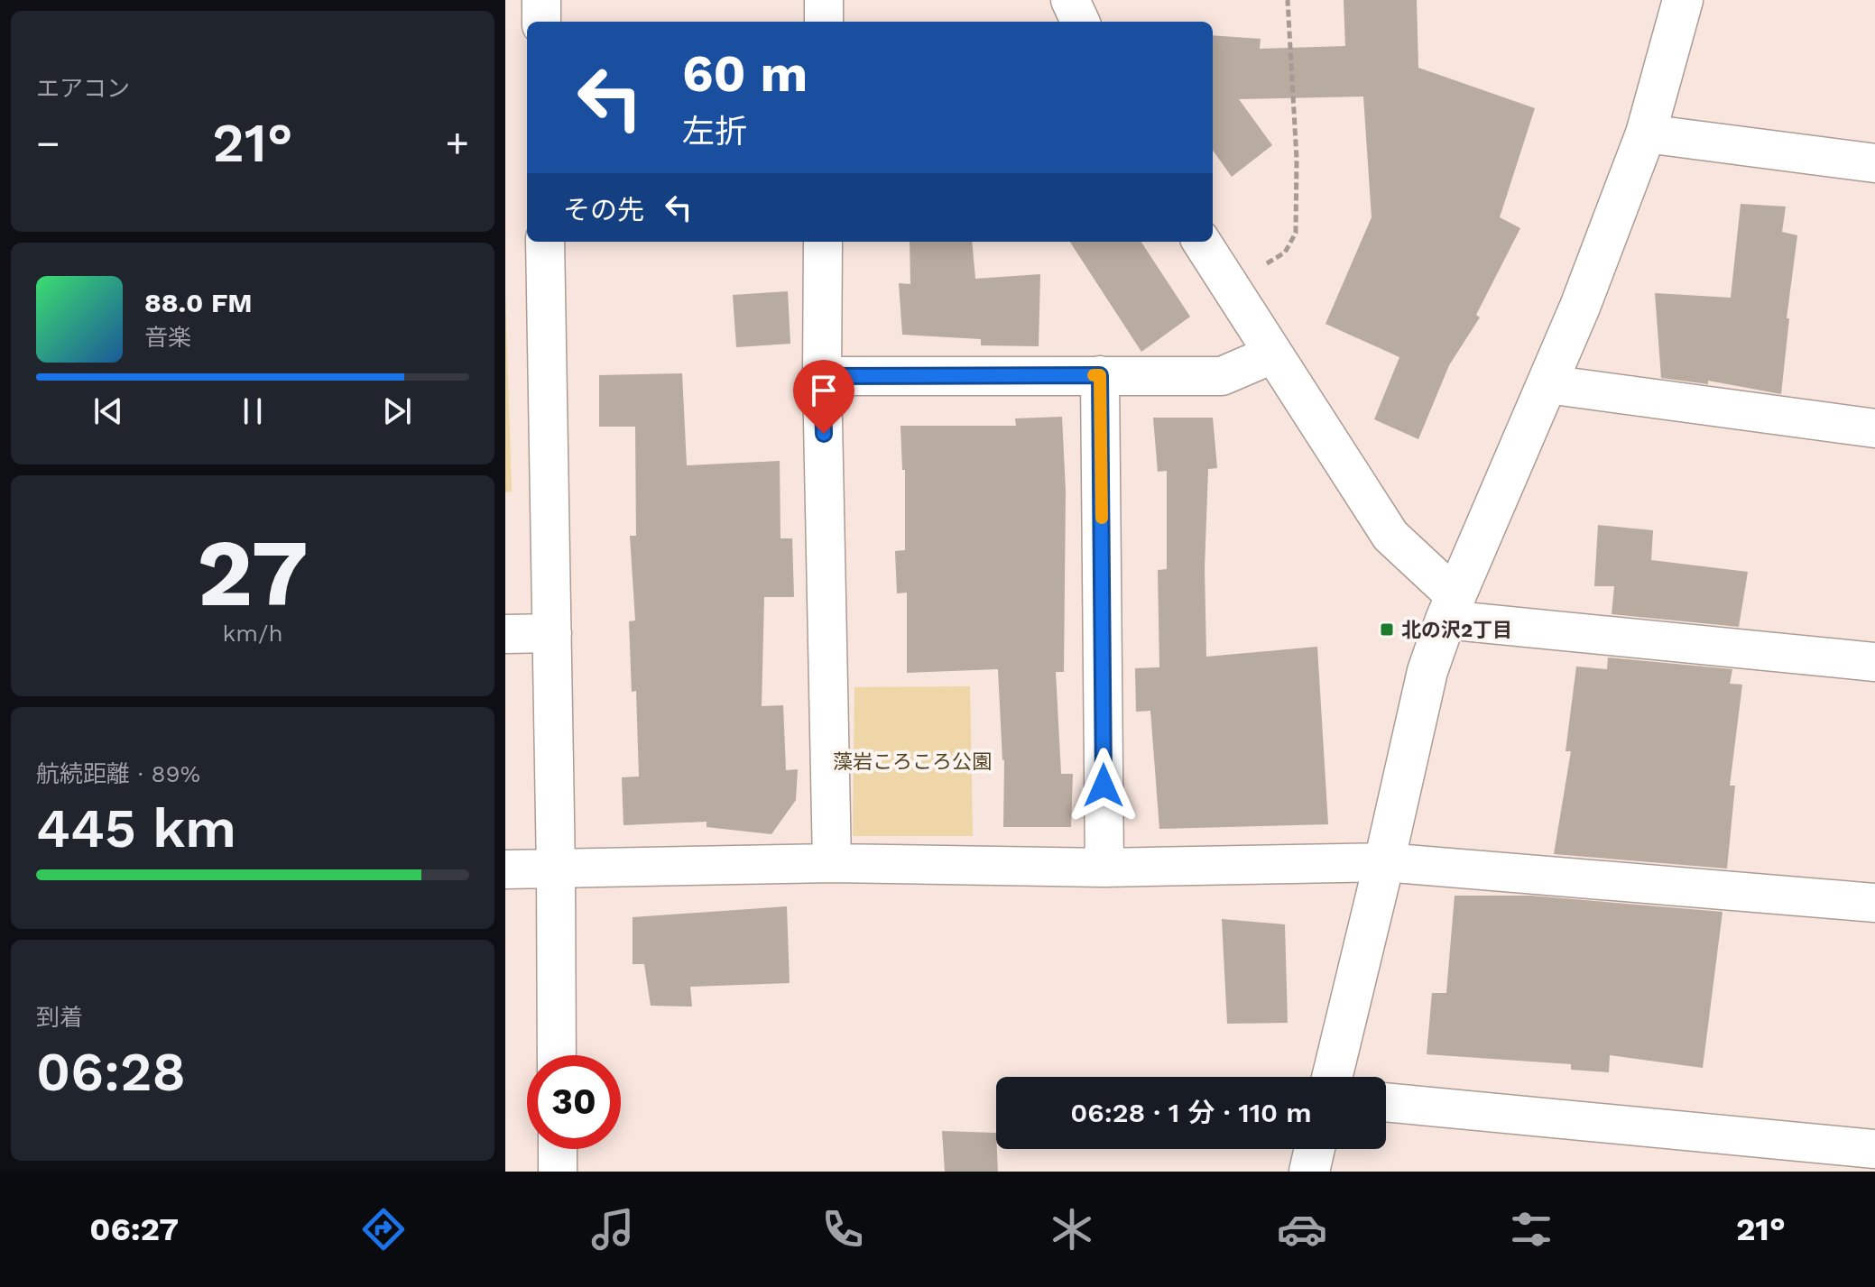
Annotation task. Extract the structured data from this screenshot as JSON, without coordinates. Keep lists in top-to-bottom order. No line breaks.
{"parks":["藻岩ころころ公園"],"places":{"transit":["北の沢2丁目"]},"page":{"tile":["エアコン",["27","km/h"],["航続距離 · 89%","445 km"],["到着","06:28"]],"turn":["60 m","左折"],"heat":["−","21°","+"],"then":"その先","song":["88.0 FM","音楽"],"limit":"30","trip":"06:28 · 1 分 · 110 m","tabs":["06:27","21°"]}}
